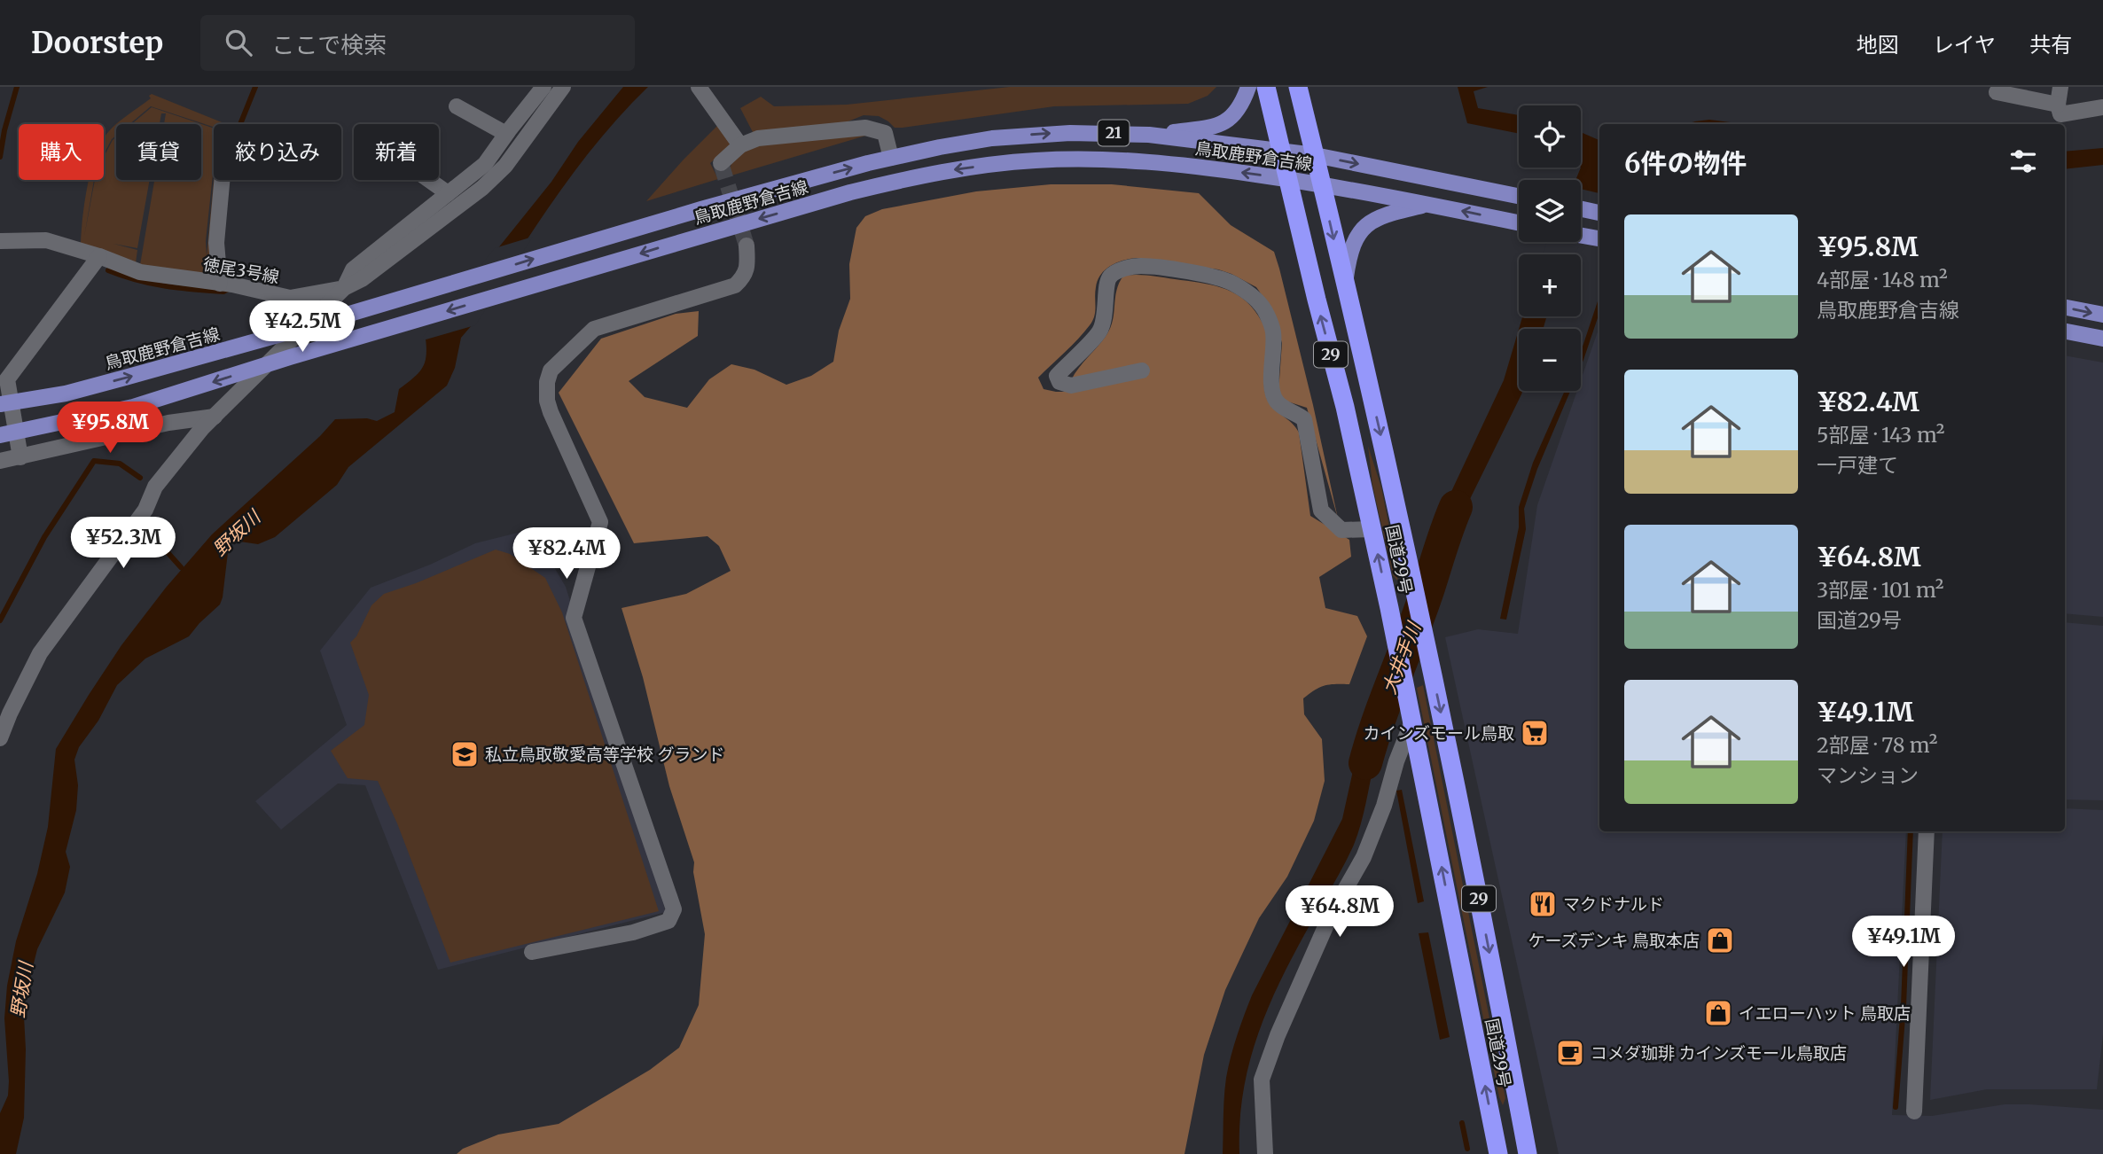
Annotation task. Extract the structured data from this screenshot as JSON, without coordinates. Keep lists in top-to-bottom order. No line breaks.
{"streets":{"highway":["29","国道29号"],"main road":["21","鳥取鹿野倉吉線"],"street":["徳尾3号線"]},"crossings":[["鳥取鹿野倉吉線","国道29号"]],"water":["野坂川","大井手川"],"places":{"supermarket":["カインズモール鳥取"],"school or university":["私立鳥取敬愛高等学校 グランド"],"restaurant":["マクドナルド"],"shop":["ケーズデンキ 鳥取本店","イエローハット 鳥取店"],"cafe":["コメダ珈琲 カインズモール鳥取店"]},"page":{"header":"Doorstep","search":"ここで検索","nav":["地図","レイヤ","共有"],"map_buttons":["+","−"],"chip":["購入","賃貸","絞り込み","新着"],"heading":"6件の物件","list":[{"name":"¥95.8M","note":"4部屋 · 148 m² · 鳥取鹿野倉吉線"},{"name":"¥82.4M","note":"5部屋 · 143 m² · 一戸建て"},{"name":"¥64.8M","note":"3部屋 · 101 m² · 国道29号"},{"name":"¥49.1M","note":"2部屋 · 78 m² · マンション"}],"price":["¥42.5M","¥95.8M","¥52.3M","¥82.4M","¥64.8M","¥49.1M"]}}
